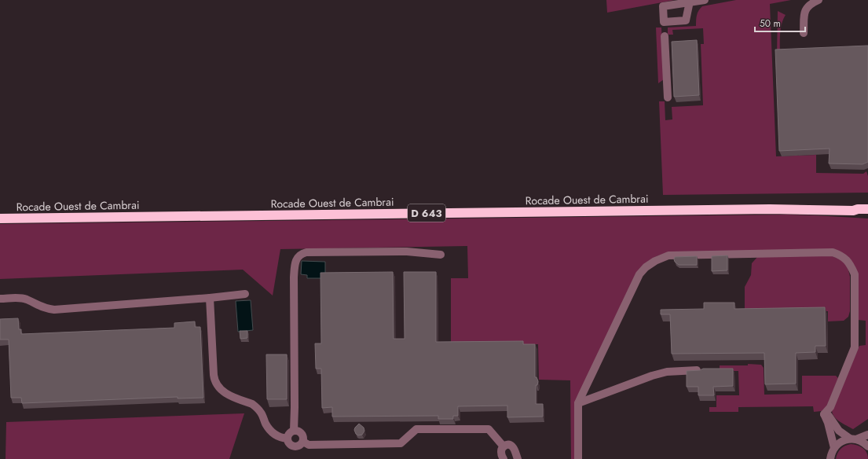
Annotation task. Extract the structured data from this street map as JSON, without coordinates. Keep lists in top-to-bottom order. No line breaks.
{"streets":{"highway":["Rocade Ouest de Cambrai","D 643"]},"scale_bar":"50 m"}
